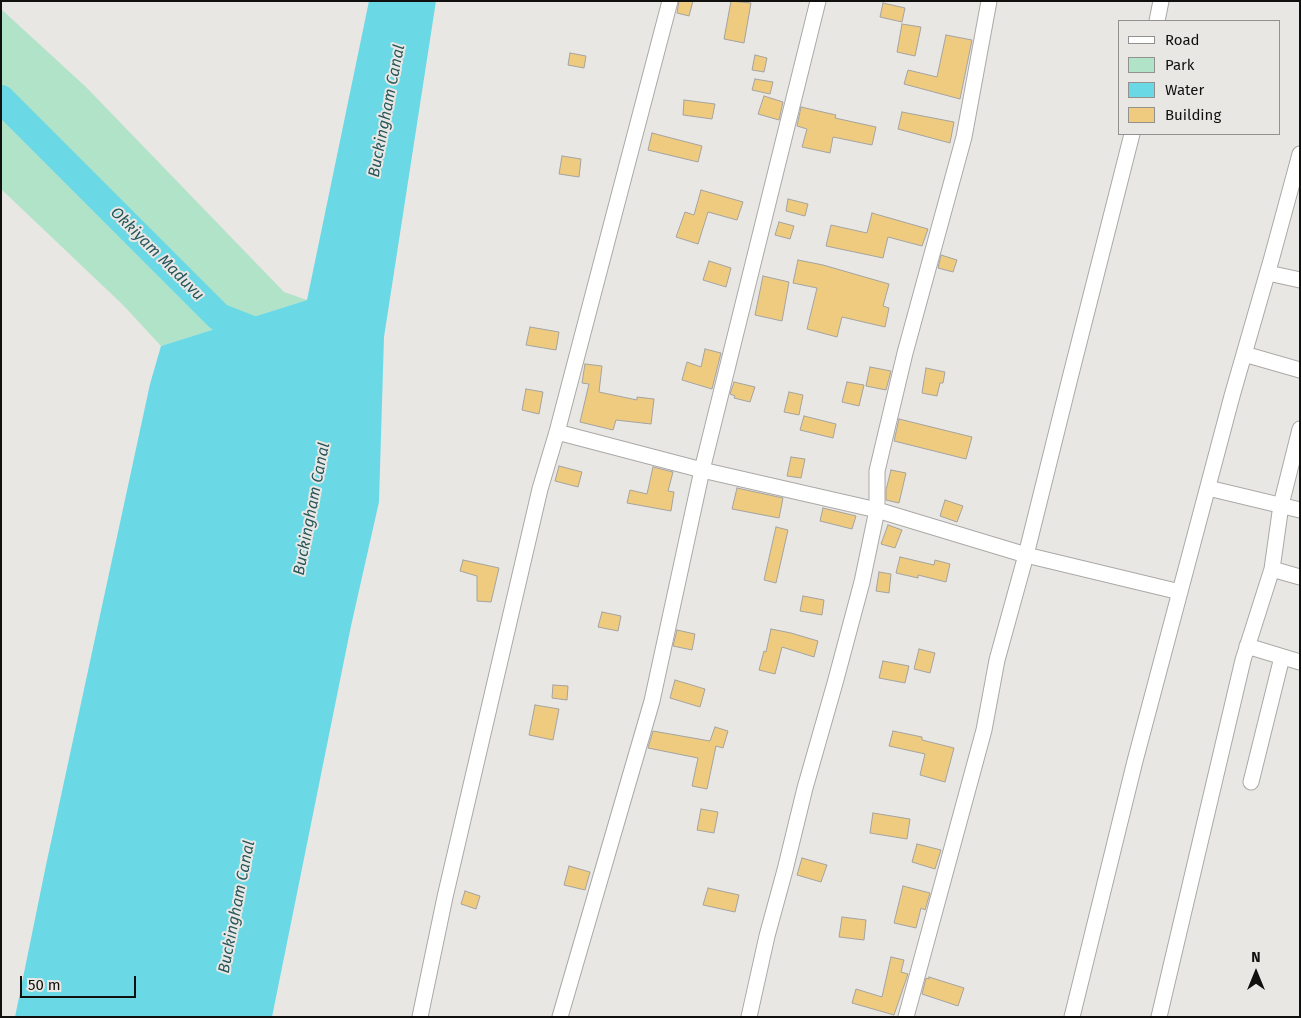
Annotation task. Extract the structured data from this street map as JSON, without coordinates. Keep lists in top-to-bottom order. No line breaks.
{"water":["Buckingham Canal","Okkiyam Maduvu"],"legend":["Road","Park","Water","Building"],"scale_bar":"50 m","north":"top"}
